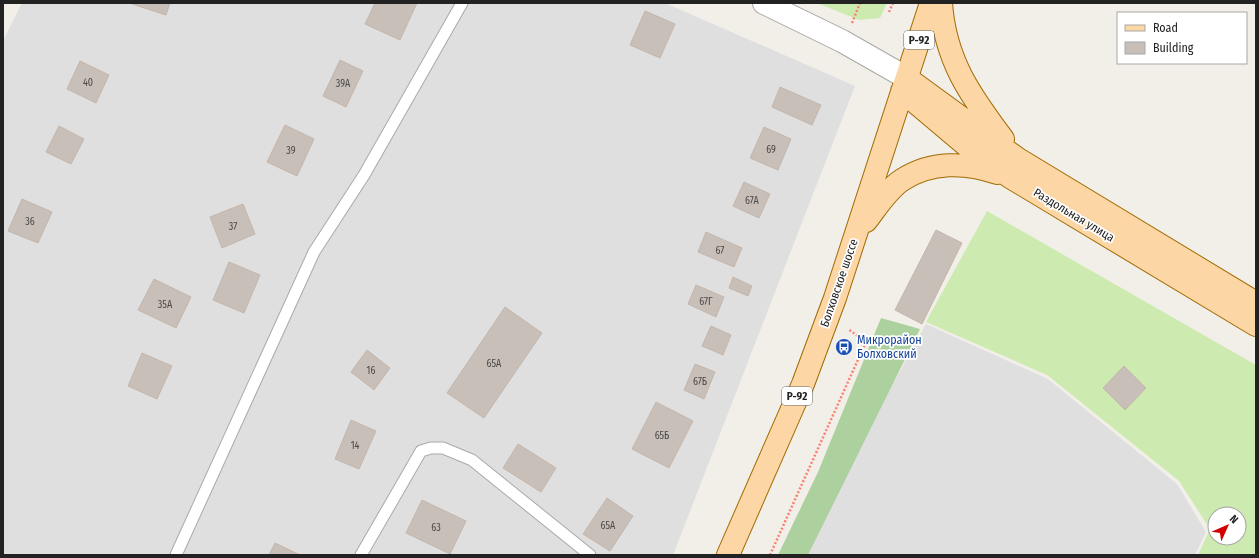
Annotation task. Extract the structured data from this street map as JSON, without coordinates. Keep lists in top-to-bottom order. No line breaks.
{"streets":{"main road":["Р-92","Раздольная улица","Болховское шоссе"]},"crossings":[["Раздольная улица","Болховское шоссе"]],"places":{"bus stop":["Микрорайон Болховский"]},"house_numbers":["40","39А","69","39","67А","36","37","67","67Г","35А","65А","16","67Б","65Б","14","65А","63"],"legend":["Road","Building"],"north":"top right"}
